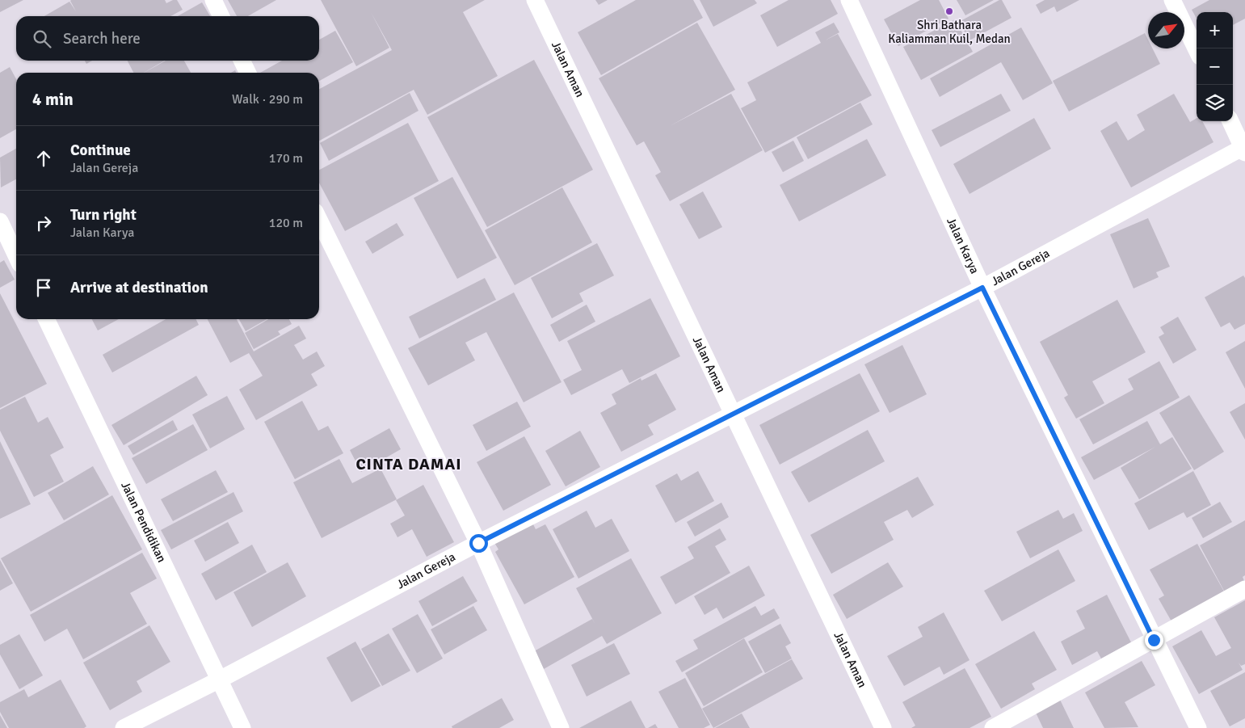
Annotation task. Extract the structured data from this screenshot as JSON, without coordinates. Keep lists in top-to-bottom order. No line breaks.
{"streets":{"street":["Jalan Aman","Jalan Karya","Jalan Gereja","Jalan Pendidikan"]},"crossings":[["Jalan Aman","Jalan Gereja"],["Jalan Karya","Jalan Gereja"],["Jalan Gereja","Jalan Pendidikan"]],"districts":["CINTA DAMAI"],"places":["Shri Bathara Kaliamman Kuil, Medan"],"north":"top right","page":{"map_buttons":["+","−"],"search":"Search here","heading":["4 min","Walk · 290 m"],"list":[["Continue","Jalan Gereja","170 m"],["Turn right","Jalan Karya","120 m"],"Arrive at destination"]}}
